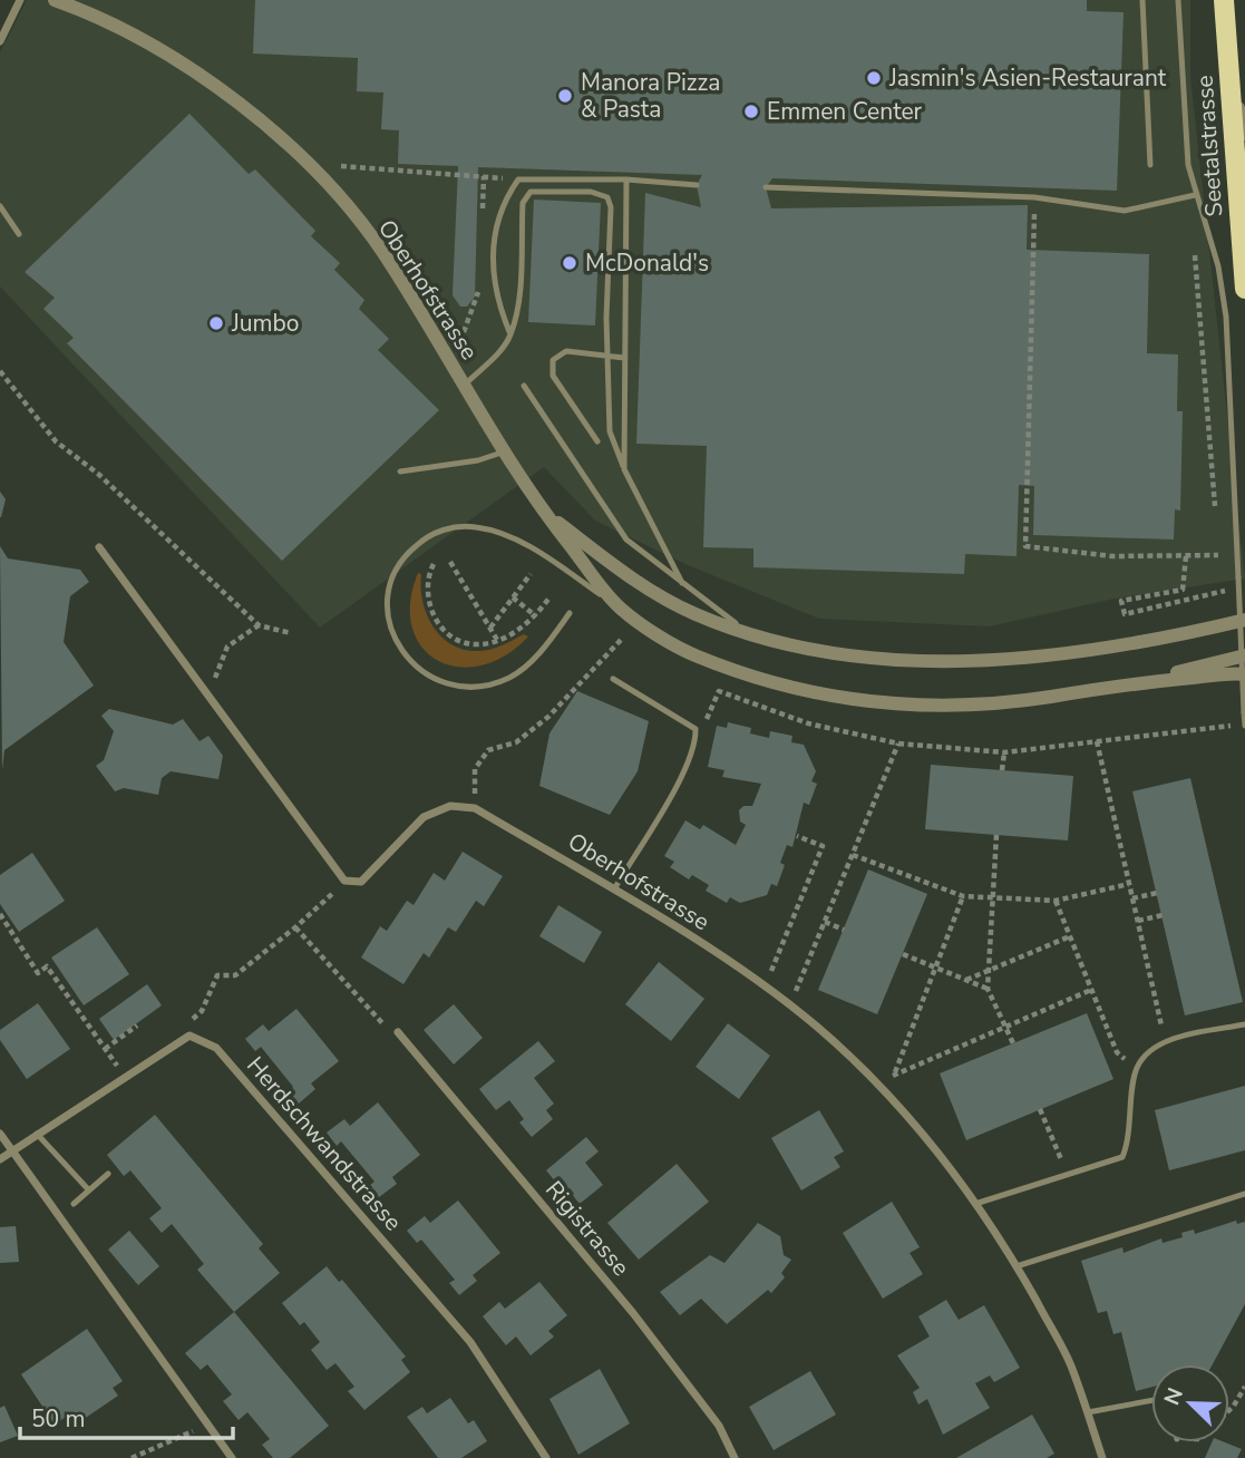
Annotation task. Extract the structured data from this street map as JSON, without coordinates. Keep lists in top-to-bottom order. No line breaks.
{"streets":{"main road":["Seetalstrasse"],"street":["Oberhofstrasse","Herdschwandstrasse","Rigistrasse"]},"places":["Jasmin's Asien-Restaurant","Manora Pizza & Pasta","Emmen Center","McDonald's","Jumbo"],"scale_bar":"50 m","north":"top left"}
